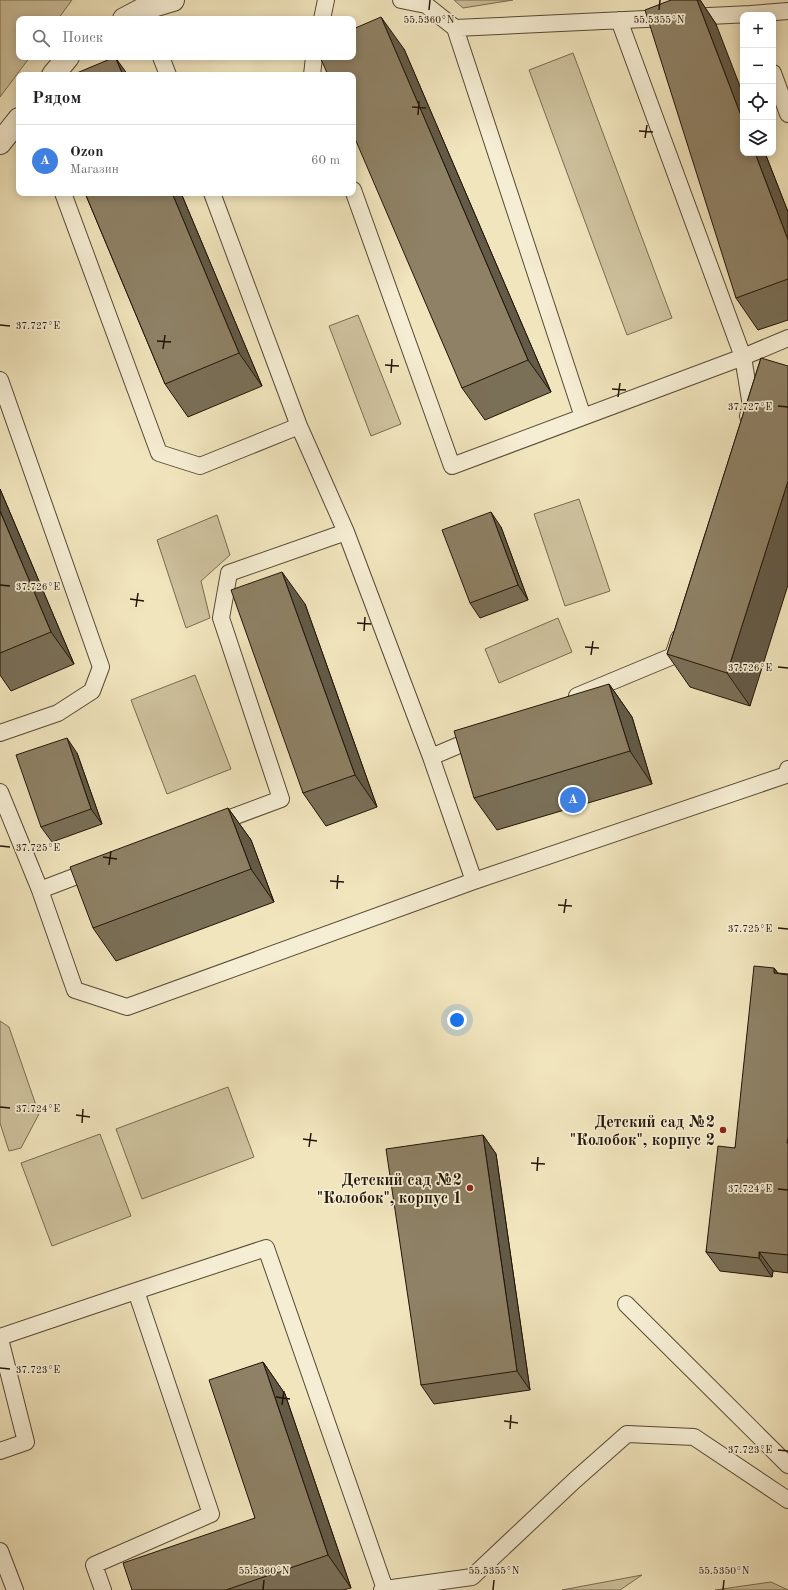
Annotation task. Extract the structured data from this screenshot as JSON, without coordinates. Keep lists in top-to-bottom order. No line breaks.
{"places":["Детский сад №2 \"Колобок\", корпус 2","Детский сад №2 \"Колобок\", корпус 1"],"page":{"map_buttons":["+","−"],"search":"Поиск","heading":"Рядом","list":[{"mark":"A","name":"Ozon","note":"Магазин","value":"60 m"}],"pins":"A"},"coordinates":["55.5360°N","55.5355°N","37.727°E","37.726°E","37.725°E","37.724°E","37.723°E","55.5350°N"]}
